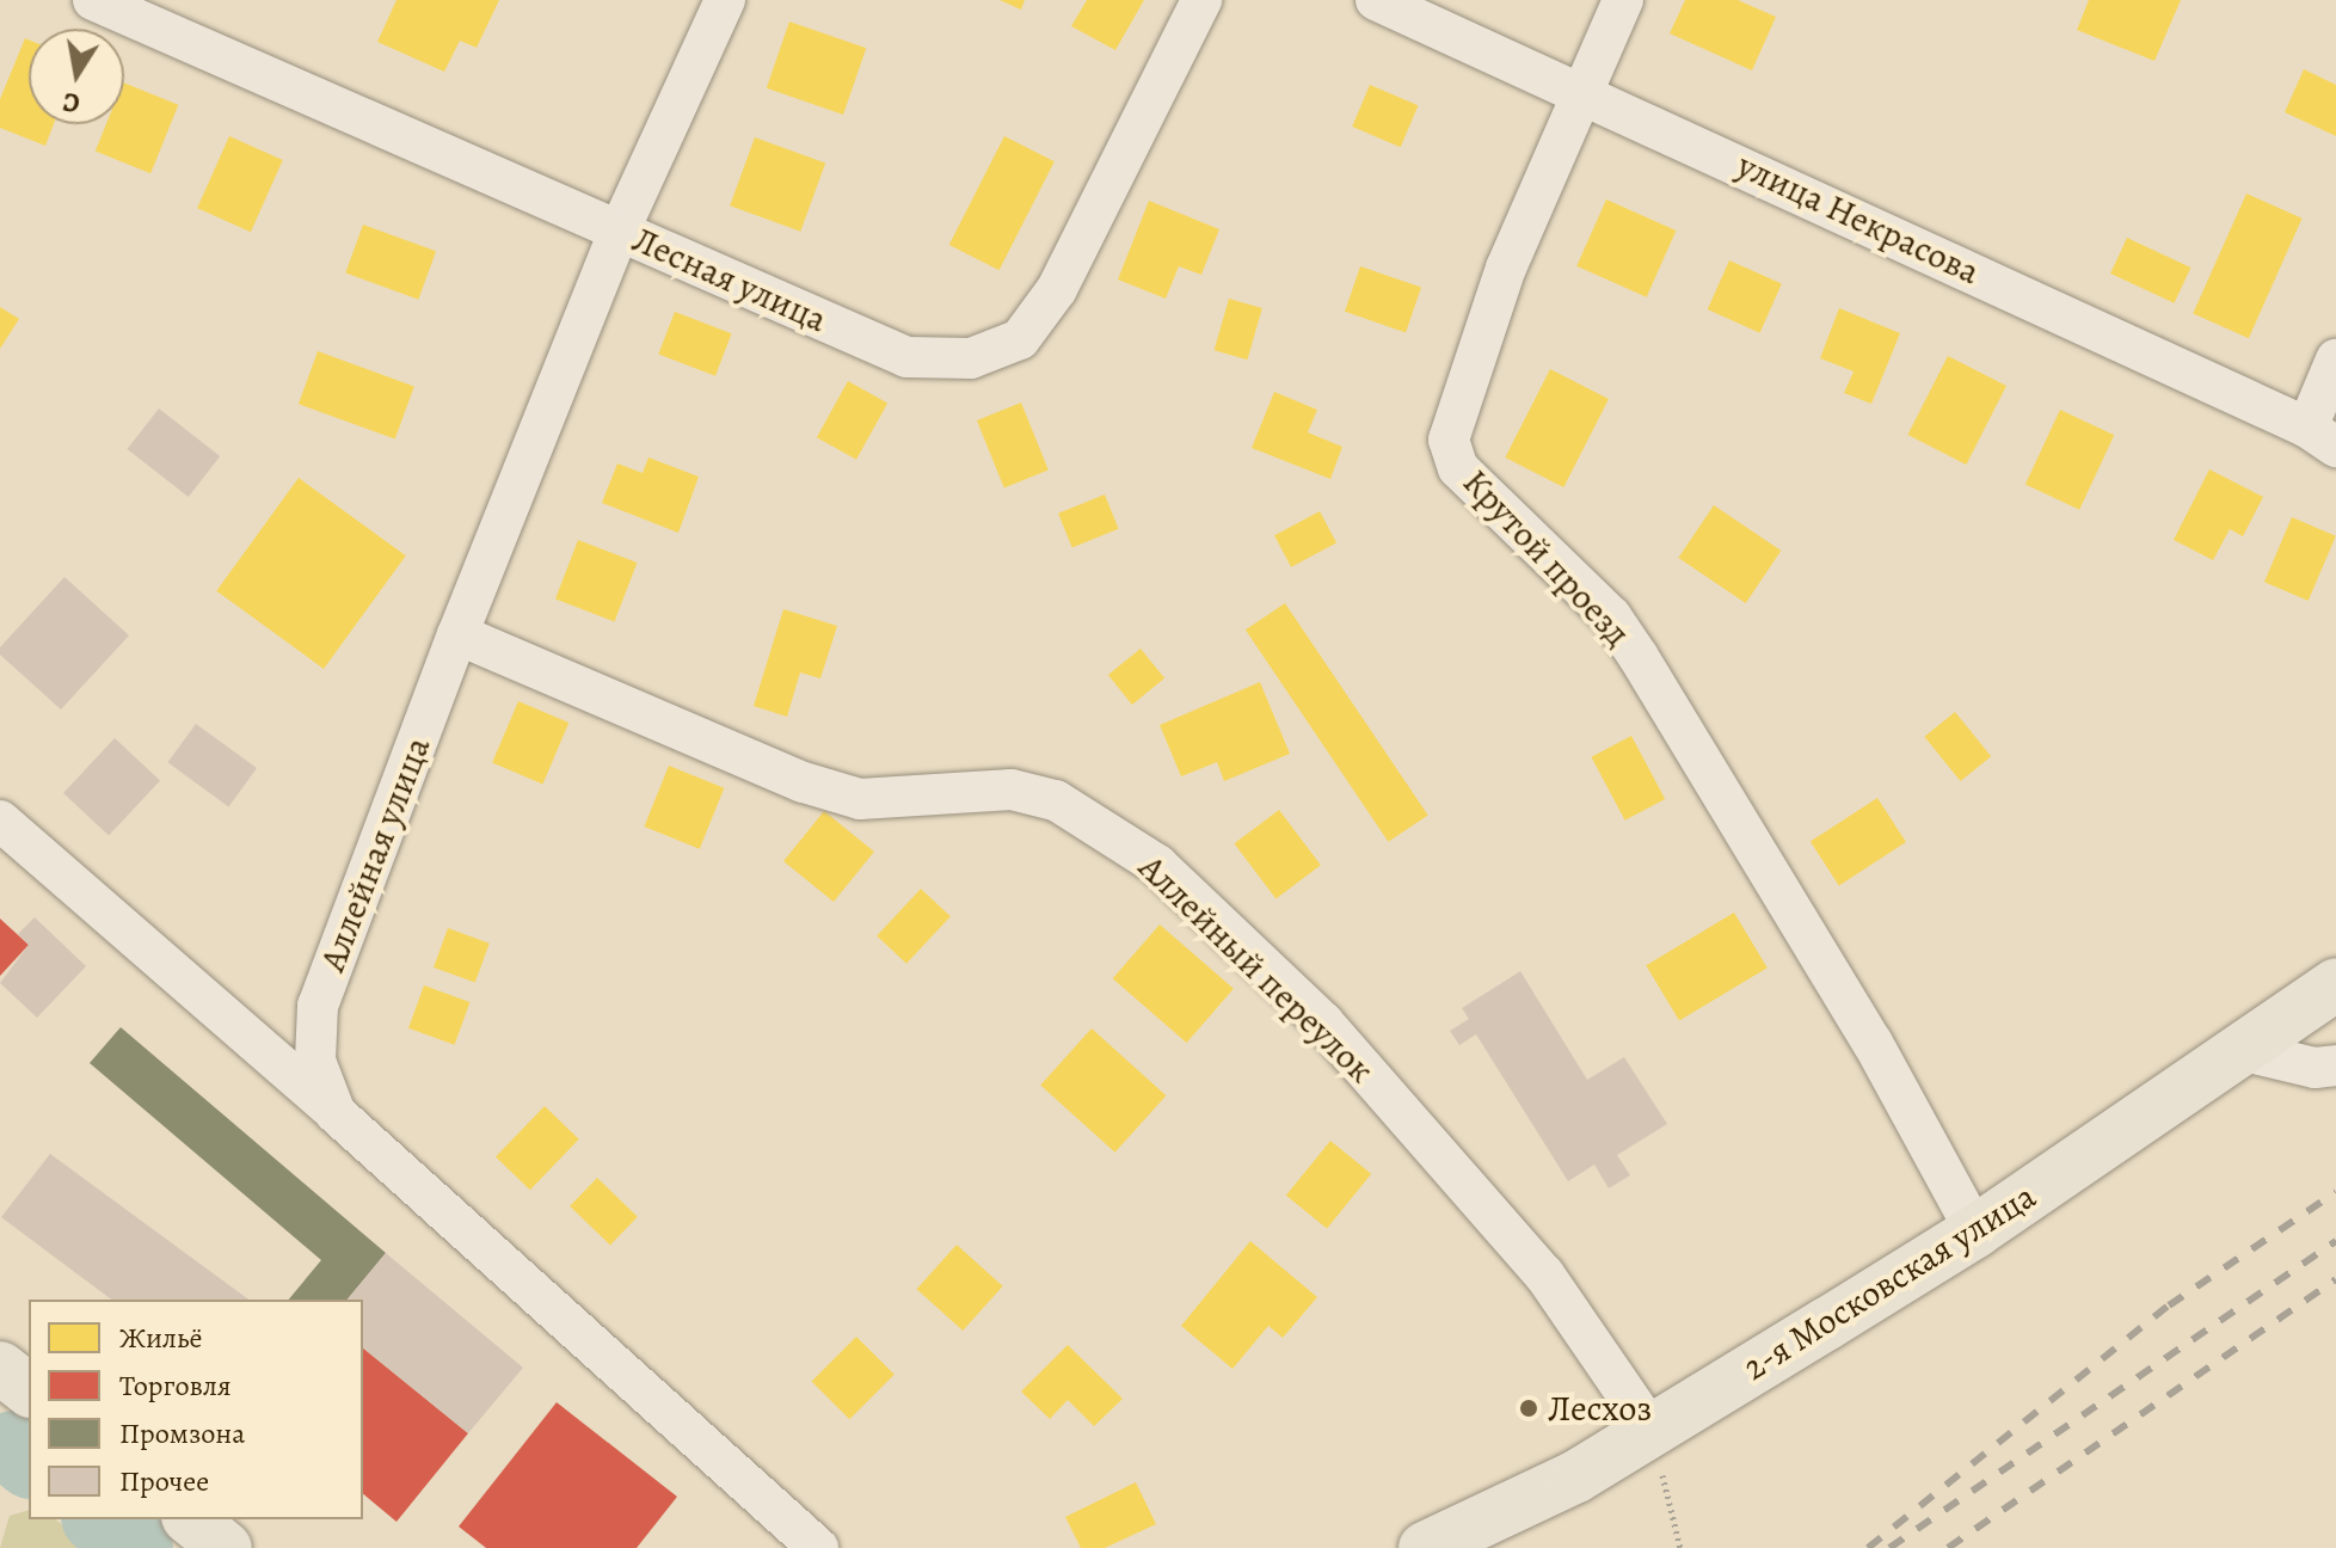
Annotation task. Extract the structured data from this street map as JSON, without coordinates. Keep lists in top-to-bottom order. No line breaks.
{"streets":{"main road":["2-я Московская улица"],"street":["улица Некрасова","Лесная улица","Крутой проезд","Аллейная улица","Аллейный переулок"]},"crossings":[["улица Некрасова","Крутой проезд"],["Лесная улица","Аллейная улица"],["Крутой проезд","2-я Московская улица"],["Аллейная улица","Аллейный переулок"],["Аллейный переулок","2-я Московская улица"]],"places":["Лесхоз"],"legend":["Жильё","Торговля","Промзона","Прочее"],"north":"bottom"}
